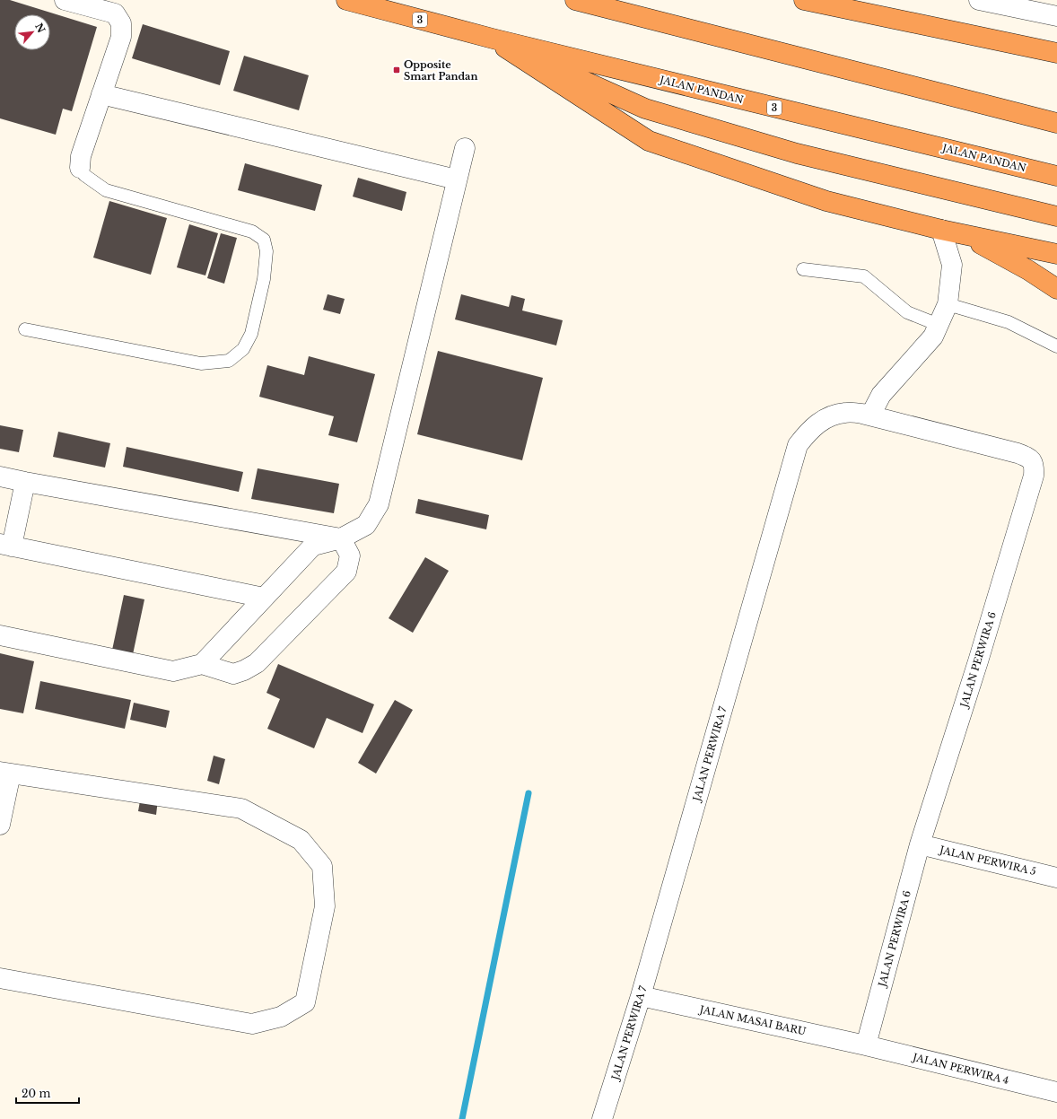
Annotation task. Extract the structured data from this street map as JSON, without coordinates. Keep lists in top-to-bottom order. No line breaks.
{"streets":{"highway":["3","JALAN PANDAN"],"street":["JALAN PERWIRA 6","JALAN PERWIRA 7","JALAN PERWIRA 5","JALAN MASAI BARU","JALAN PERWIRA 4"]},"crossings":[["JALAN PERWIRA 6","JALAN PERWIRA 7"],["JALAN PERWIRA 6","JALAN PERWIRA 5"],["JALAN PERWIRA 6","JALAN MASAI BARU"],["JALAN PERWIRA 6","JALAN PERWIRA 4"],["JALAN PERWIRA 7","JALAN MASAI BARU"],["JALAN MASAI BARU","JALAN PERWIRA 4"]],"places":{"transit":["Opposite Smart Pandan"]},"scale_bar":"20 m","north":"top right"}
